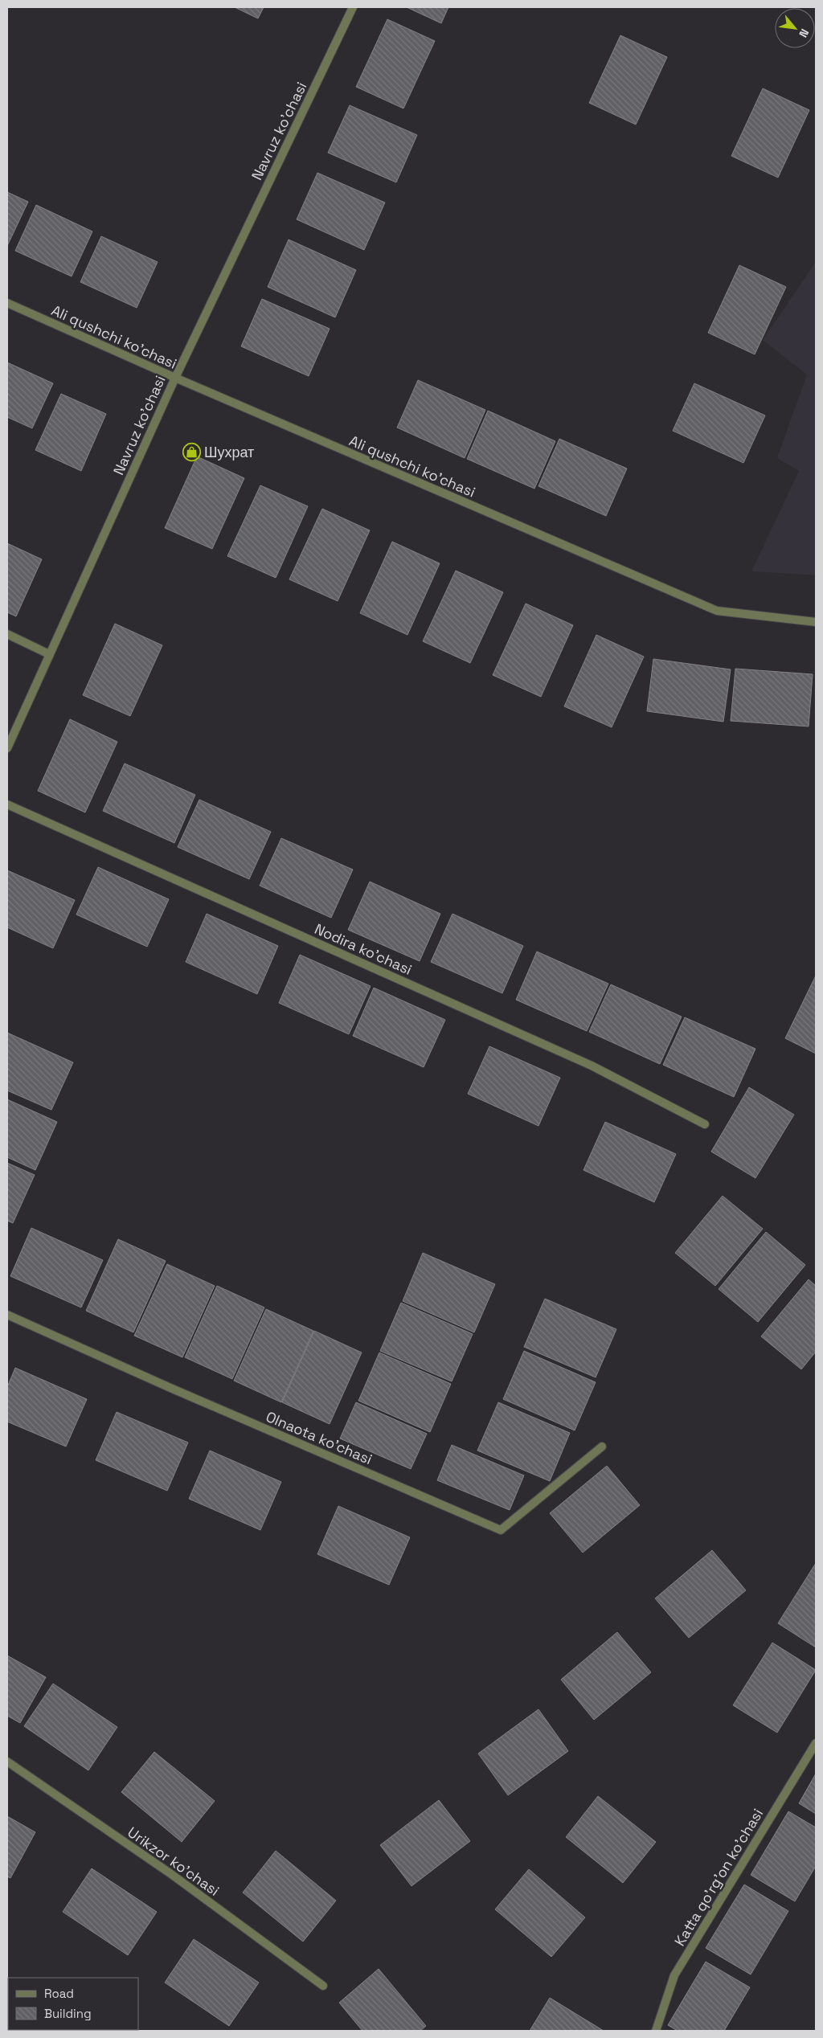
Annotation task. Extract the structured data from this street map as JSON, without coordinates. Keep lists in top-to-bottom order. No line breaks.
{"streets":{"street":["Navruz ko'chasi","Ali qushchi ko'chasi","Nodira ko'chasi","Olnaota ko'chasi","Urikzor ko'chasi","Katta qo'rg'on ko'chasi"]},"crossings":[["Navruz ko'chasi","Ali qushchi ko'chasi"]],"places":{"shop":["Шухрат"]},"legend":["Road","Building"],"north":"bottom right"}
